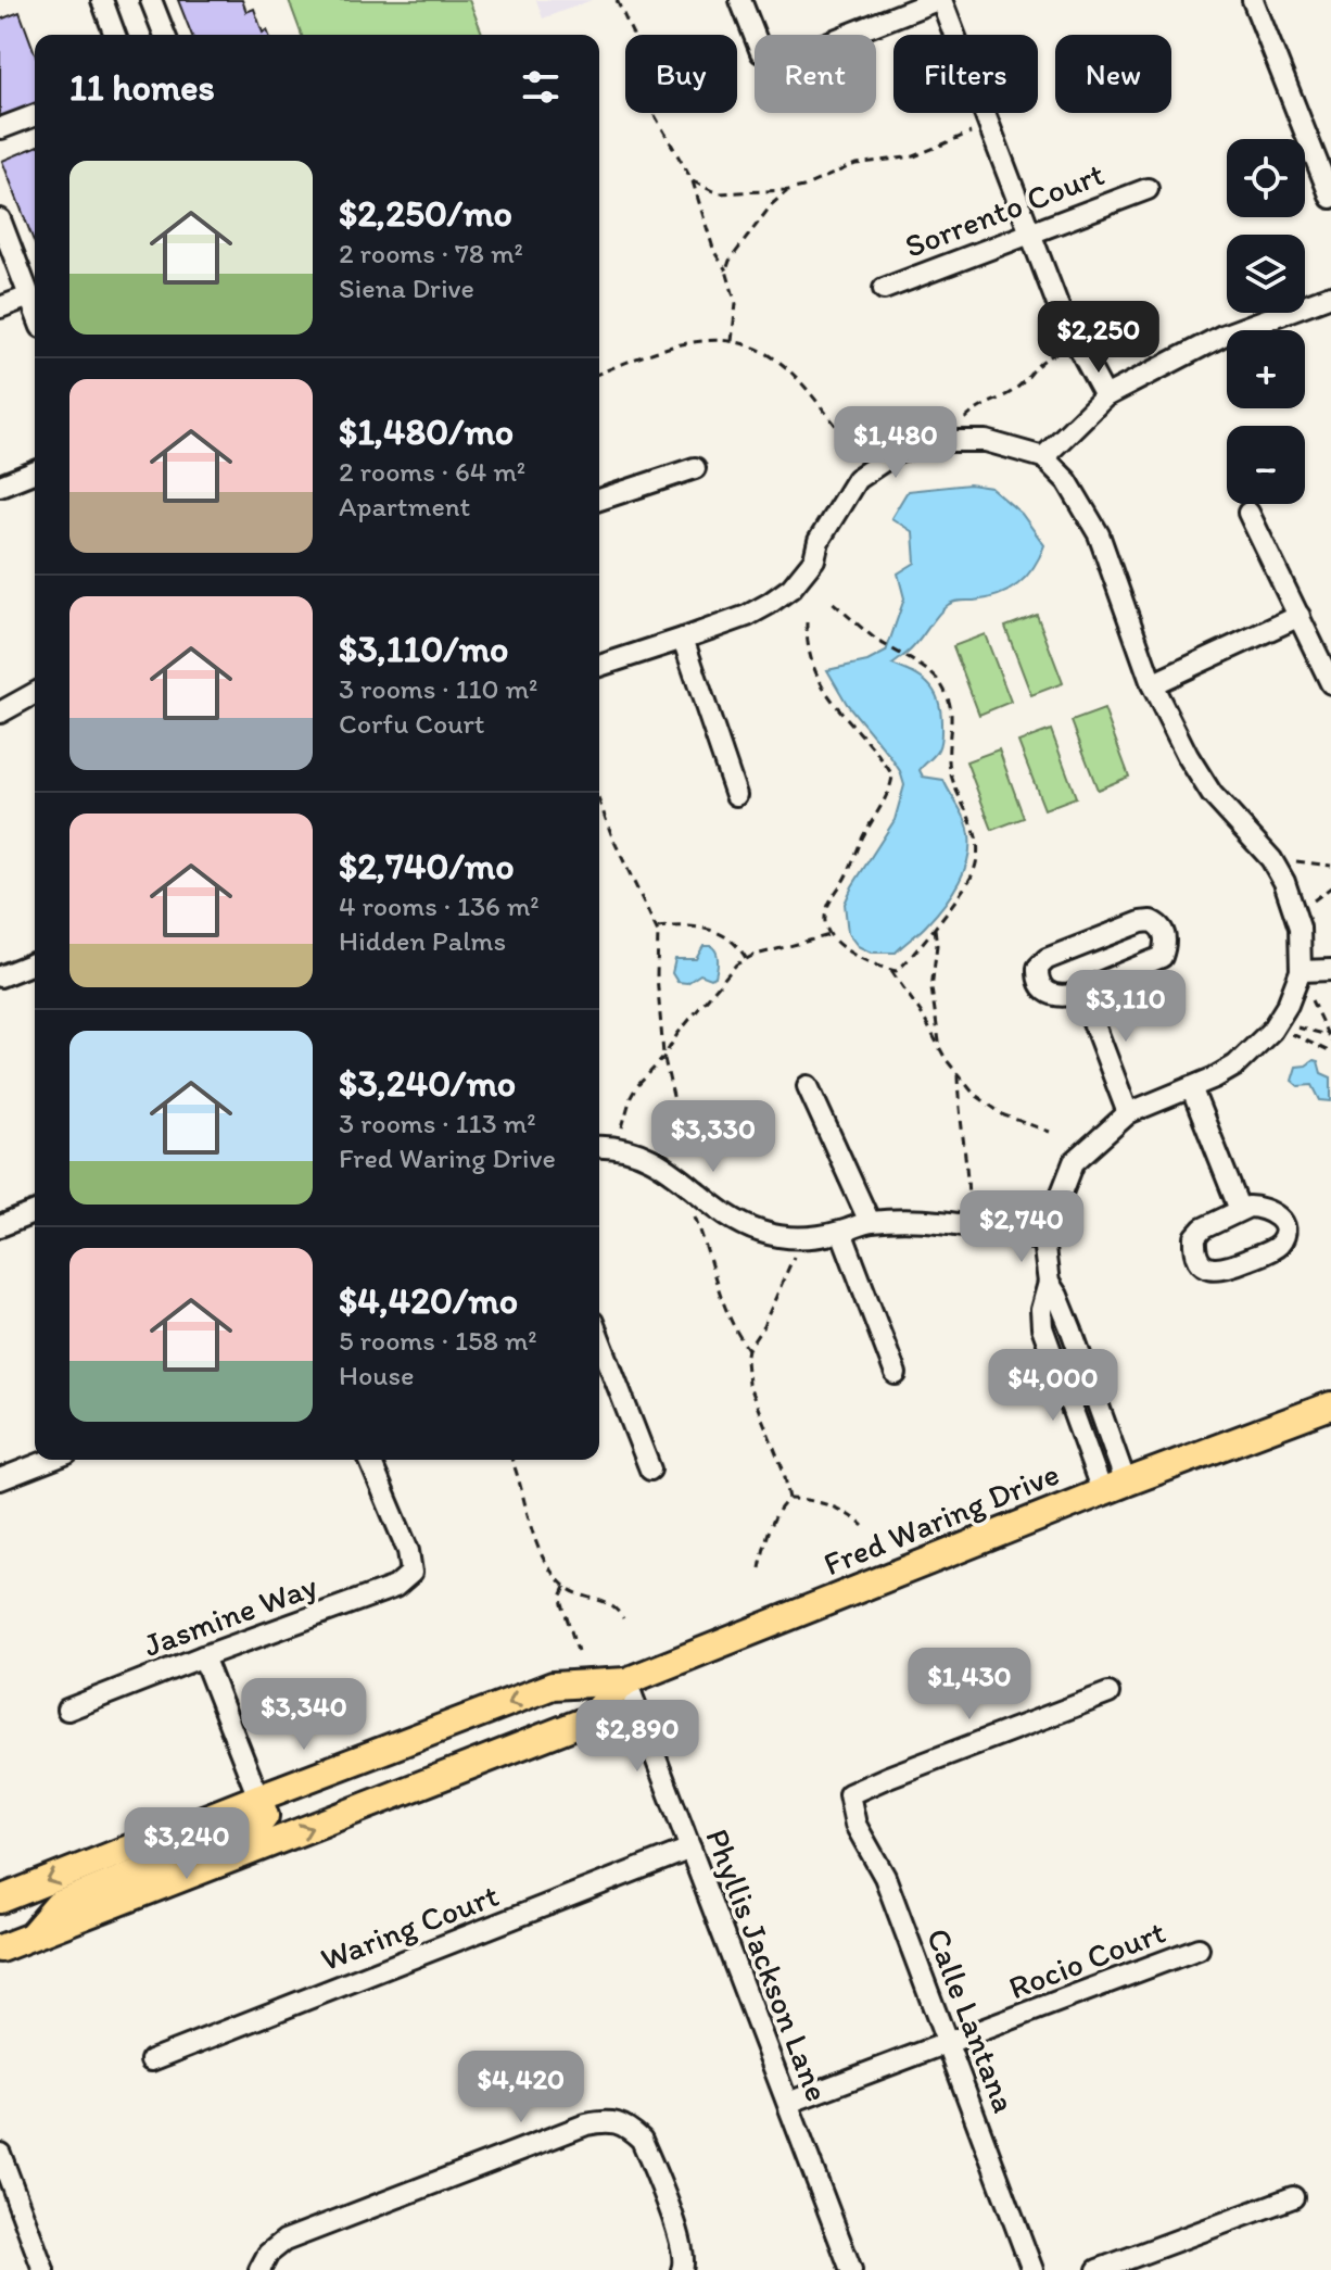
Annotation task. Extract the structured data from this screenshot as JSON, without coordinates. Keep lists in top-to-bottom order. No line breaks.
{"streets":{"main road":["Fred Waring Drive"],"street":["Sorrento Court","Jasmine Way","Waring Court","Rocio Court","Phyllis Jackson Lane","Calle Lantana"]},"crossings":[["Fred Waring Drive","Phyllis Jackson Lane"],["Waring Court","Phyllis Jackson Lane"],["Rocio Court","Phyllis Jackson Lane"],["Rocio Court","Calle Lantana"]],"page":{"chip":["Buy","Rent","Filters","New"],"heading":"11 homes","map_buttons":["+","−"],"list":[{"name":"$2,250/mo","note":"2 rooms · 78 m² · Siena Drive"},{"name":"$1,480/mo","note":"2 rooms · 64 m² · Apartment"},{"name":"$3,110/mo","note":"3 rooms · 110 m² · Corfu Court"},{"name":"$2,740/mo","note":"4 rooms · 136 m² · Hidden Palms"},{"name":"$3,240/mo","note":"3 rooms · 113 m² · Fred Waring Drive"},{"name":"$4,420/mo","note":"5 rooms · 158 m² · House"}],"price":["$2,250","$1,480","$3,110","$3,330","$2,740","$4,000","$1,430","$3,340","$2,890","$3,240","$4,420"]}}
